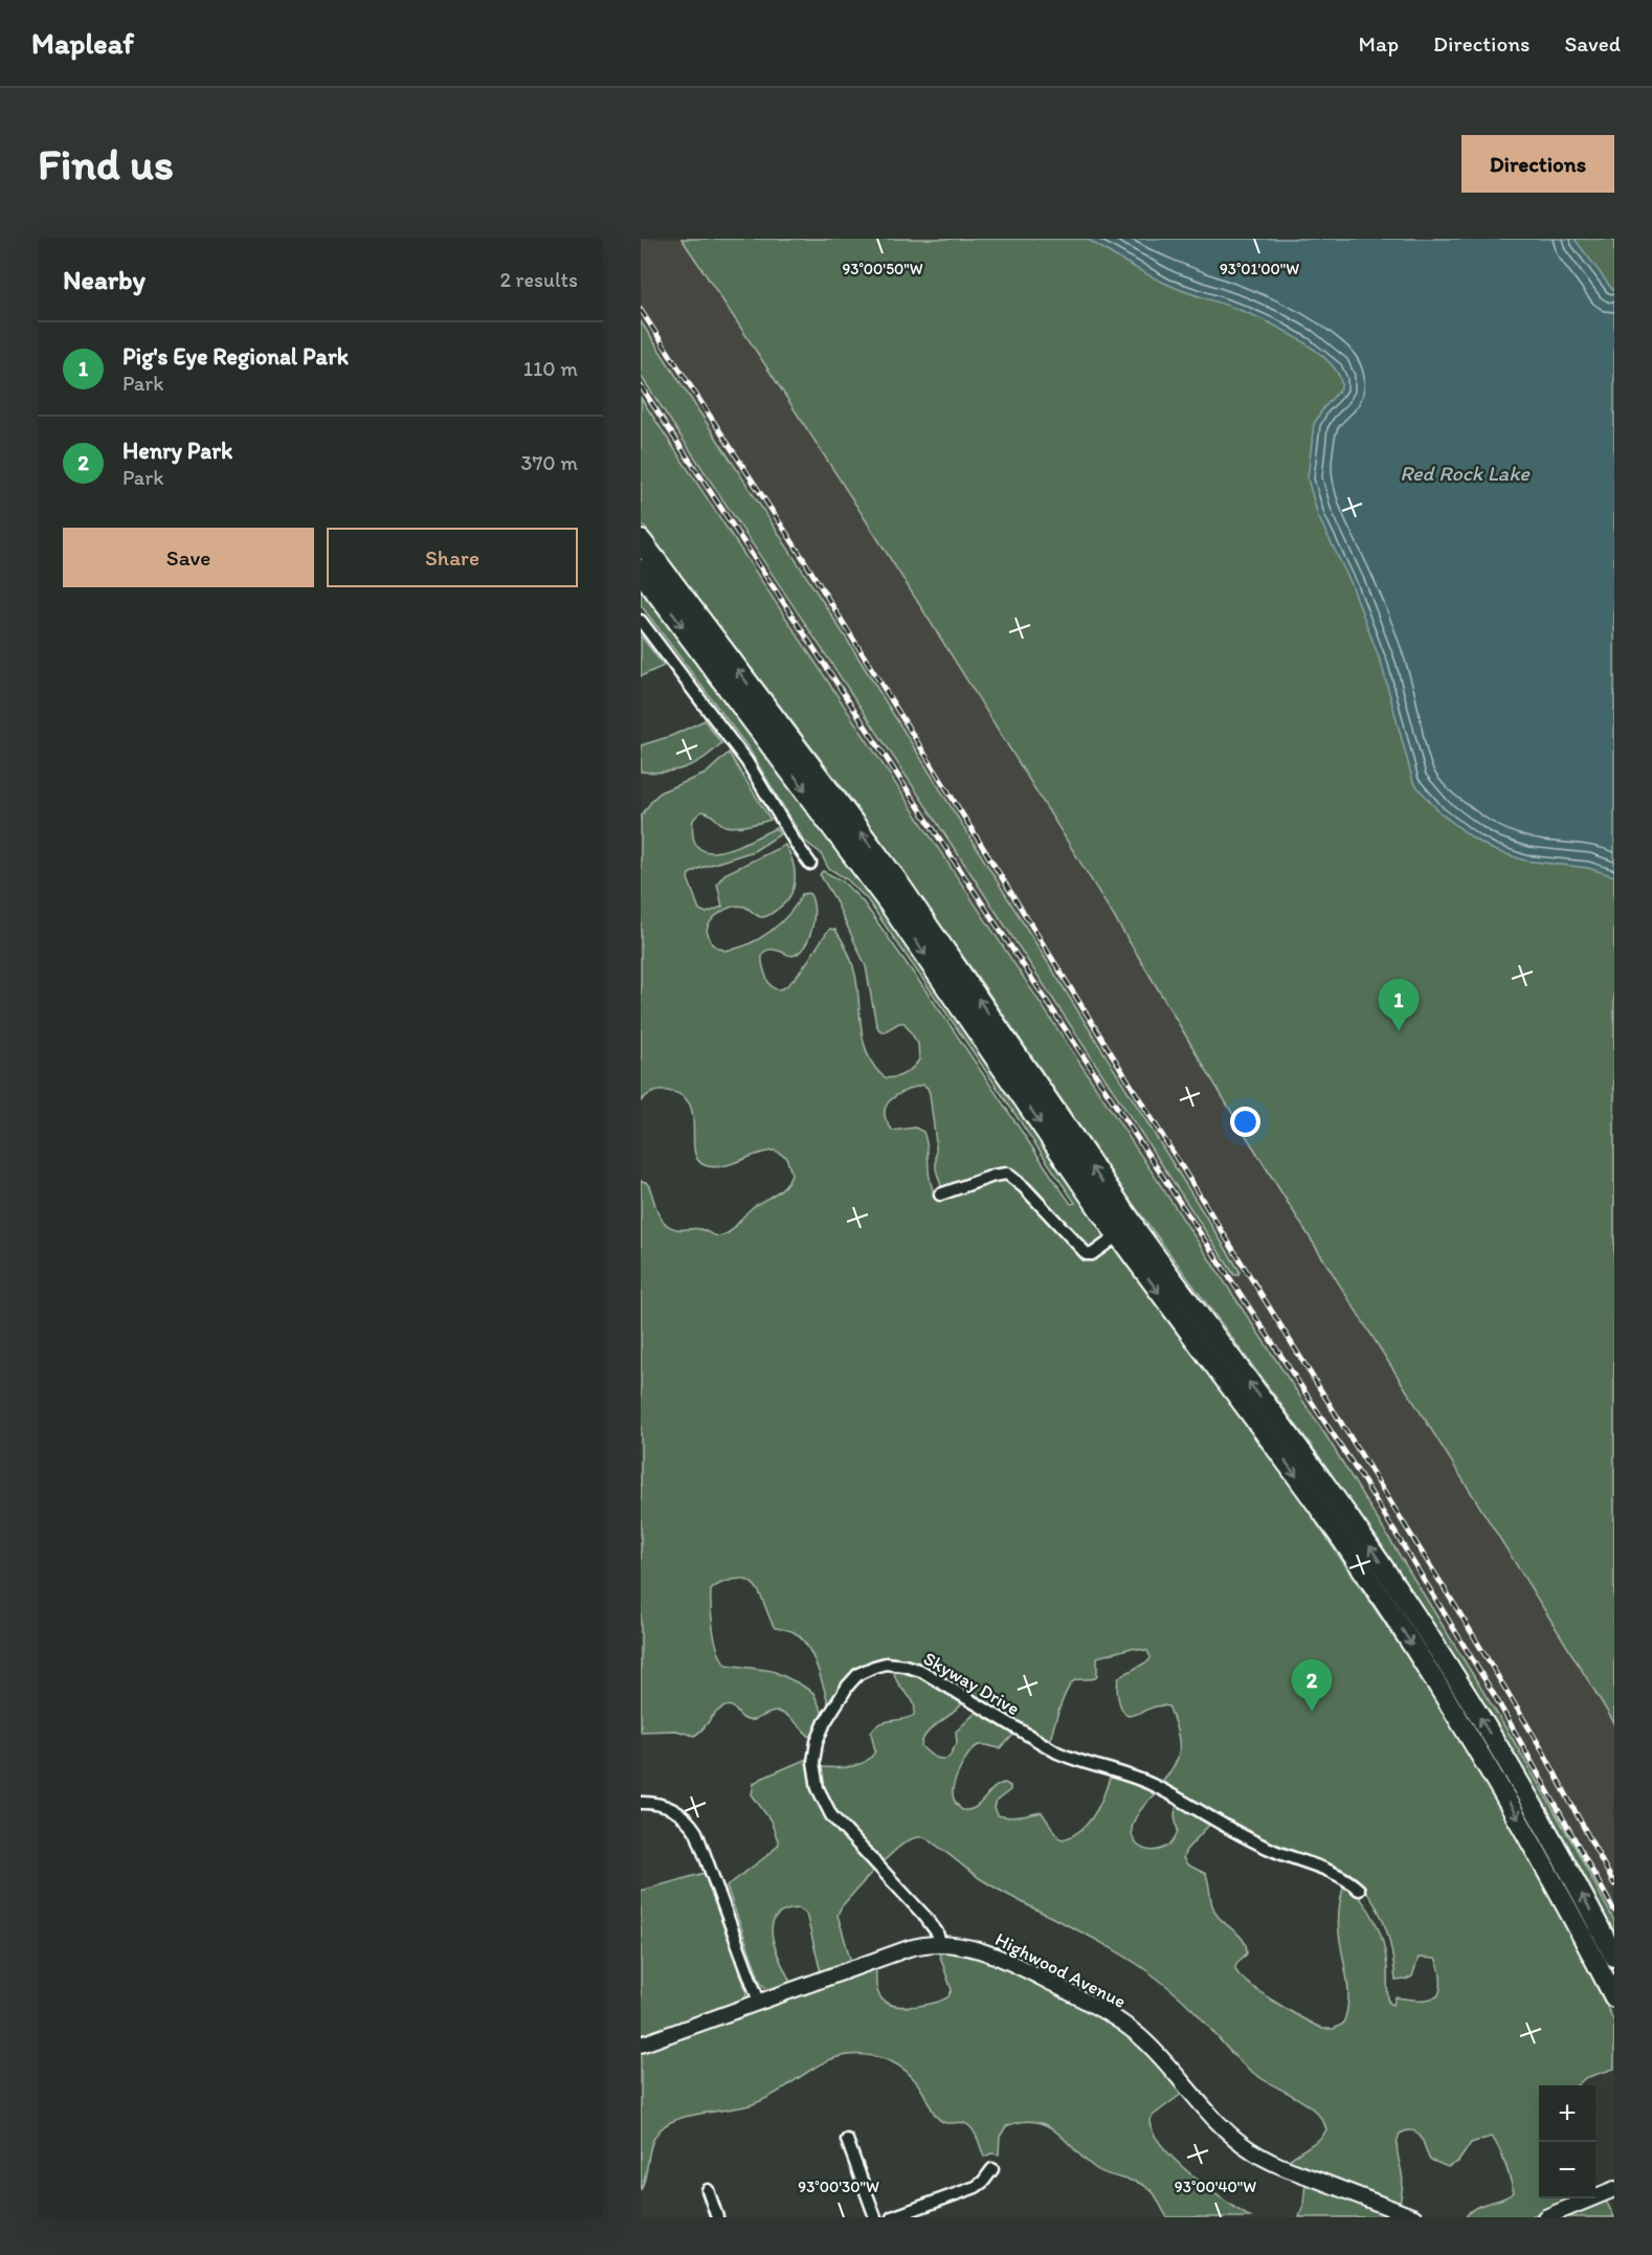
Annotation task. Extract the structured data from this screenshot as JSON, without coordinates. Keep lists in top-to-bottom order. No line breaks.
{"streets":{"street":["Skyway Drive","Highwood Avenue"]},"crossings":[["Skyway Drive","Highwood Avenue"]],"water":["Red Rock Lake"],"page":{"header":"Mapleaf","nav":["Map","Directions","Saved"],"buttons":["Directions",["Save","Share"]],"title":"Find us","heading":["Nearby","2 results"],"list":[{"mark":"1","name":"Pig's Eye Regional Park","note":"Park","value":"110 m"},{"mark":"2","name":"Henry Park","note":"Park","value":"370 m"}],"pins":["1","2"],"map_buttons":["+","−"]},"coordinates":["93°00'50\"W","93°01'00\"W","93°00'30\"W","93°00'40\"W"]}
